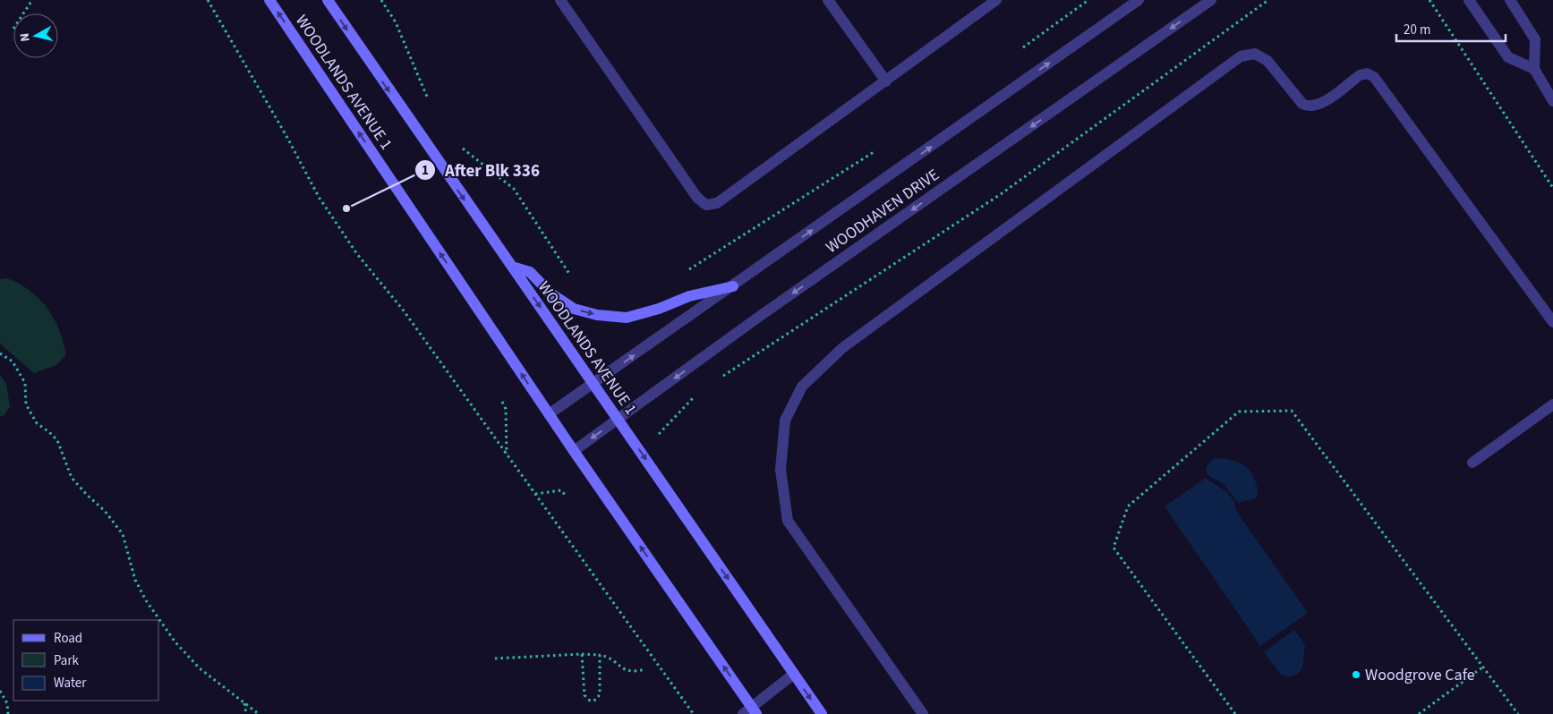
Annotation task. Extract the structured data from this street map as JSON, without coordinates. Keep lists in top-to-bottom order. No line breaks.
{"streets":{"main road":["WOODLANDS AVENUE 1"],"street":["WOODHAVEN DRIVE"]},"crossings":[["WOODLANDS AVENUE 1","WOODHAVEN DRIVE"]],"places":["After Blk 336","Woodgrove Cafe"],"legend":["Road","Park","Water"],"scale_bar":"20 m","north":"left"}
